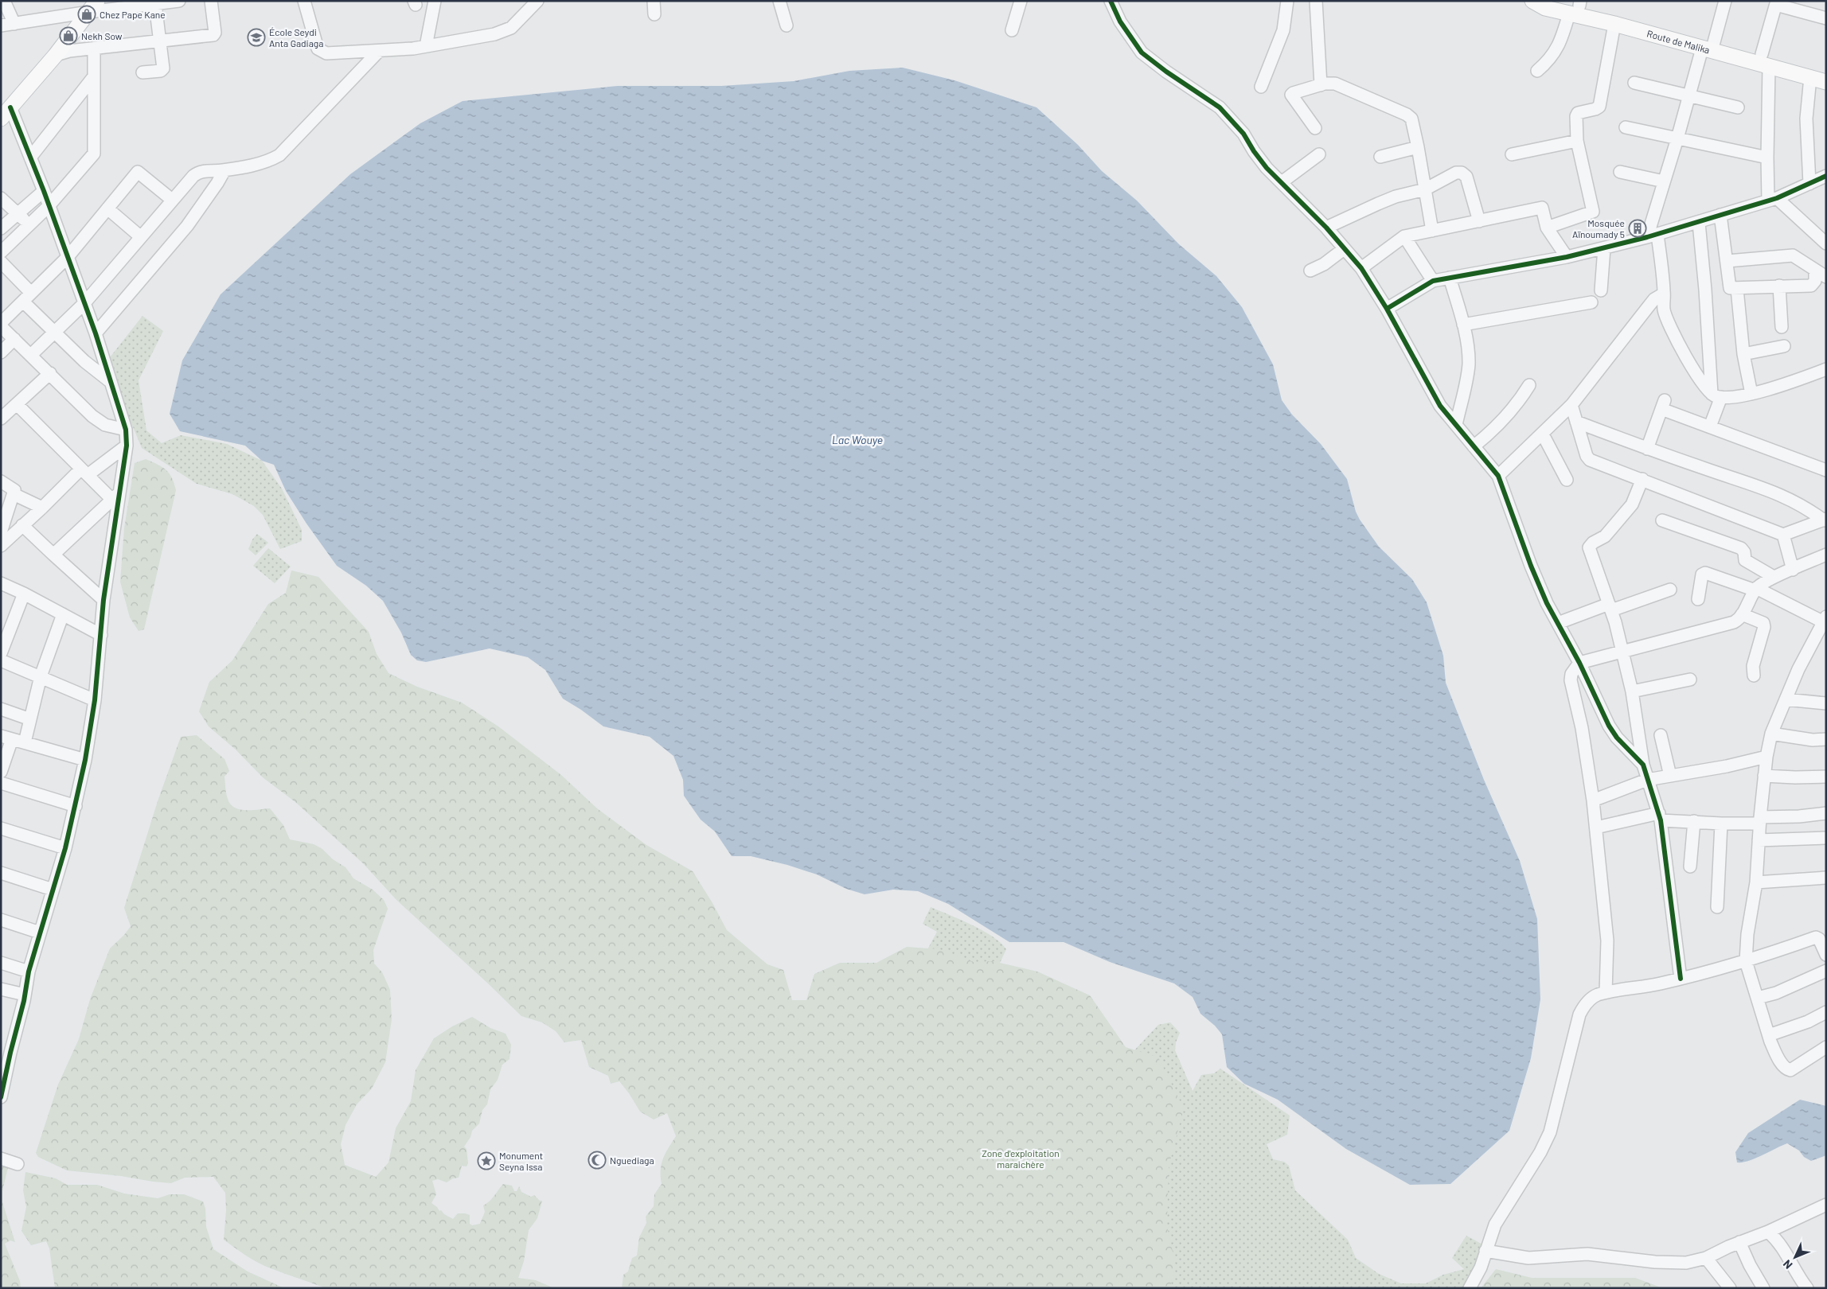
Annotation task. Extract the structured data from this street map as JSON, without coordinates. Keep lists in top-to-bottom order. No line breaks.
{"streets":{"main road":["Route de Malika"]},"water":["Lac Wouye"],"parks":["Zone d'exploitation maraichère"],"places":{"shop":["Chez Pape Kane","Nekh Sow"],"school or university":["École Seydi Anta Gadiaga"],"building":["Mosquée Aïnoumady 5"],"mosque":["Nguediaga"],"place":["Monument Seyna Issa"]},"north":"bottom left"}
